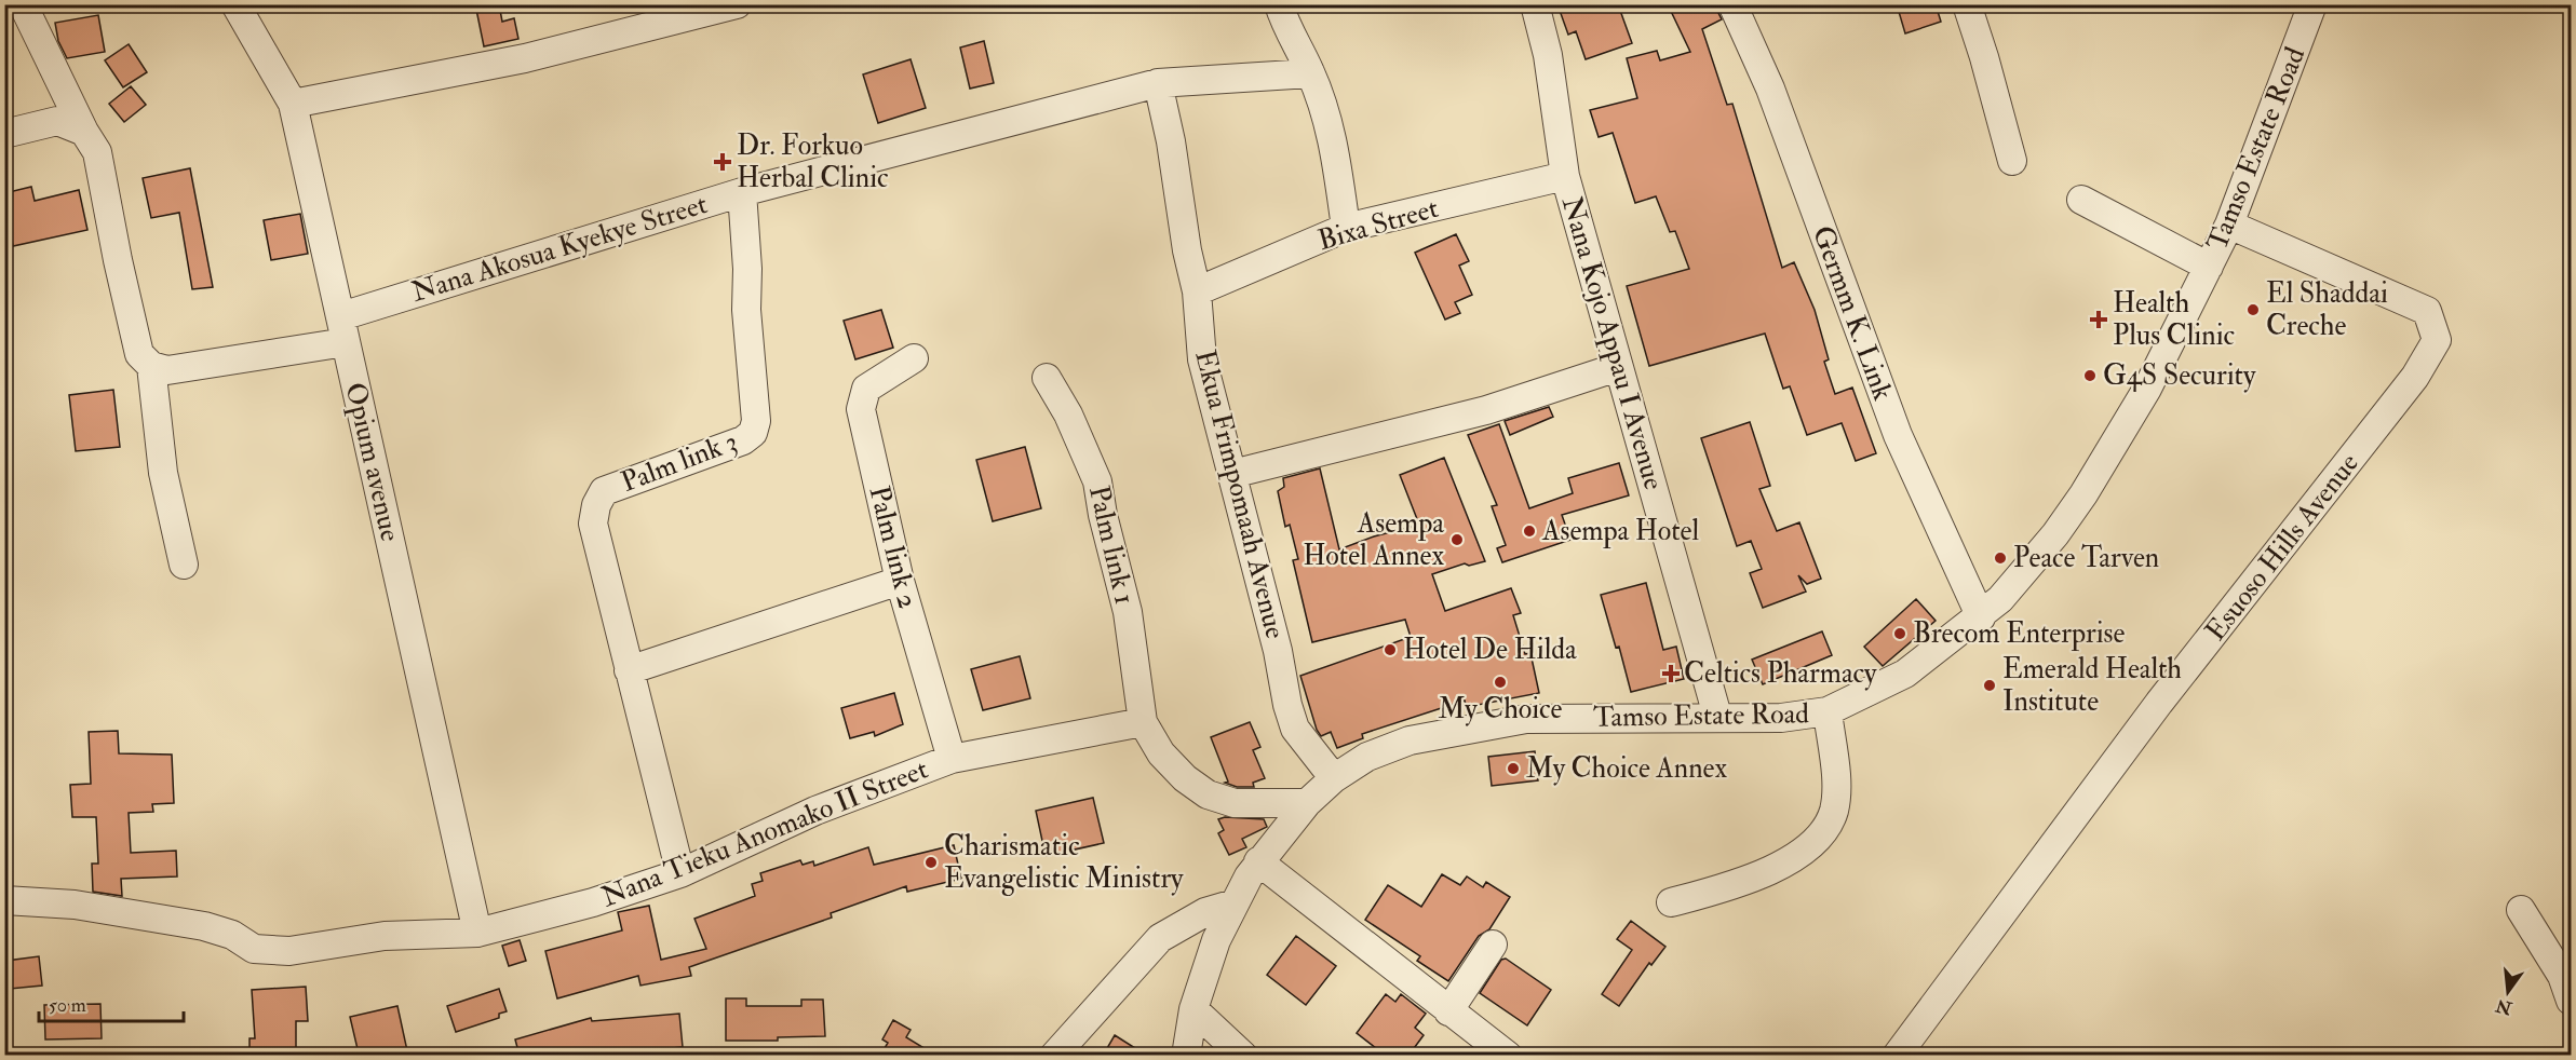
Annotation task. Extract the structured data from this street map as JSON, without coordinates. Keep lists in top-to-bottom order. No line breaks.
{"streets":{"street":["Tamso Estate Road","Bixa Street","Nana Akosua Kyekye Street","Germm K. Link","Nana Kojo Appau I Avenue","Opium avenue","Palm link 3","Ekua Frimpomaah Avenue","Palm link 1","Palm link 2","Esuoso Hills Avenue","Nana Tieku Anomako II Street"]},"crossings":[["Tamso Estate Road","Germm K. Link"],["Tamso Estate Road","Nana Kojo Appau I Avenue"],["Tamso Estate Road","Ekua Frimpomaah Avenue"],["Tamso Estate Road","Esuoso Hills Avenue"],["Bixa Street","Nana Kojo Appau I Avenue"],["Bixa Street","Ekua Frimpomaah Avenue"],["Nana Akosua Kyekye Street","Opium avenue"],["Nana Akosua Kyekye Street","Palm link 3"],["Nana Akosua Kyekye Street","Ekua Frimpomaah Avenue"],["Opium avenue","Nana Tieku Anomako II Street"],["Palm link 3","Nana Tieku Anomako II Street"],["Palm link 1","Nana Tieku Anomako II Street"],["Palm link 2","Nana Tieku Anomako II Street"]],"places":{"health":["Dr. Forkuo Herbal Clinic","Health Plus Clinic","Celtics Pharmacy"],"other":["El Shaddai Creche","G4S Security","Asempa Hotel","Asempa Hotel Annex","Peace Tarven","Brecom Enterprise","Hotel De Hilda","My Choice","Emerald Health Institute","My Choice Annex","Charismatic Evangelistic Ministry"]},"scale_bar":"50 m","north":"bottom"}
